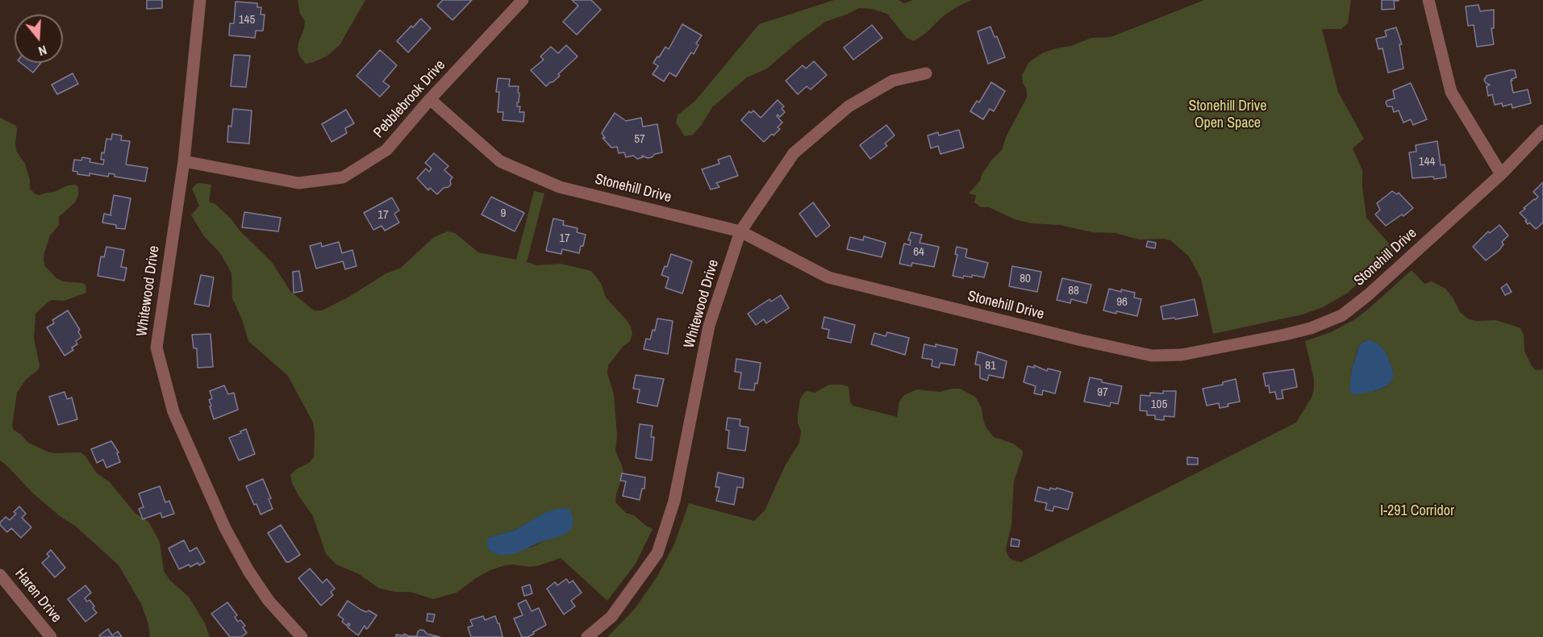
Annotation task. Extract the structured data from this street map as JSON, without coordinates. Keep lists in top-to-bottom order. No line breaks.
{"streets":{"street":["Pebblebrook Drive","Stonehill Drive","Whitewood Drive","Haren Drive"]},"crossings":[["Pebblebrook Drive","Stonehill Drive"],["Pebblebrook Drive","Whitewood Drive"],["Stonehill Drive","Whitewood Drive"]],"parks":["Stonehill Drive Open Space","I-291 Corridor"],"house_numbers":["145","57","144","9","17","17","64","80","88","96","81","97","105"],"north":"bottom"}
